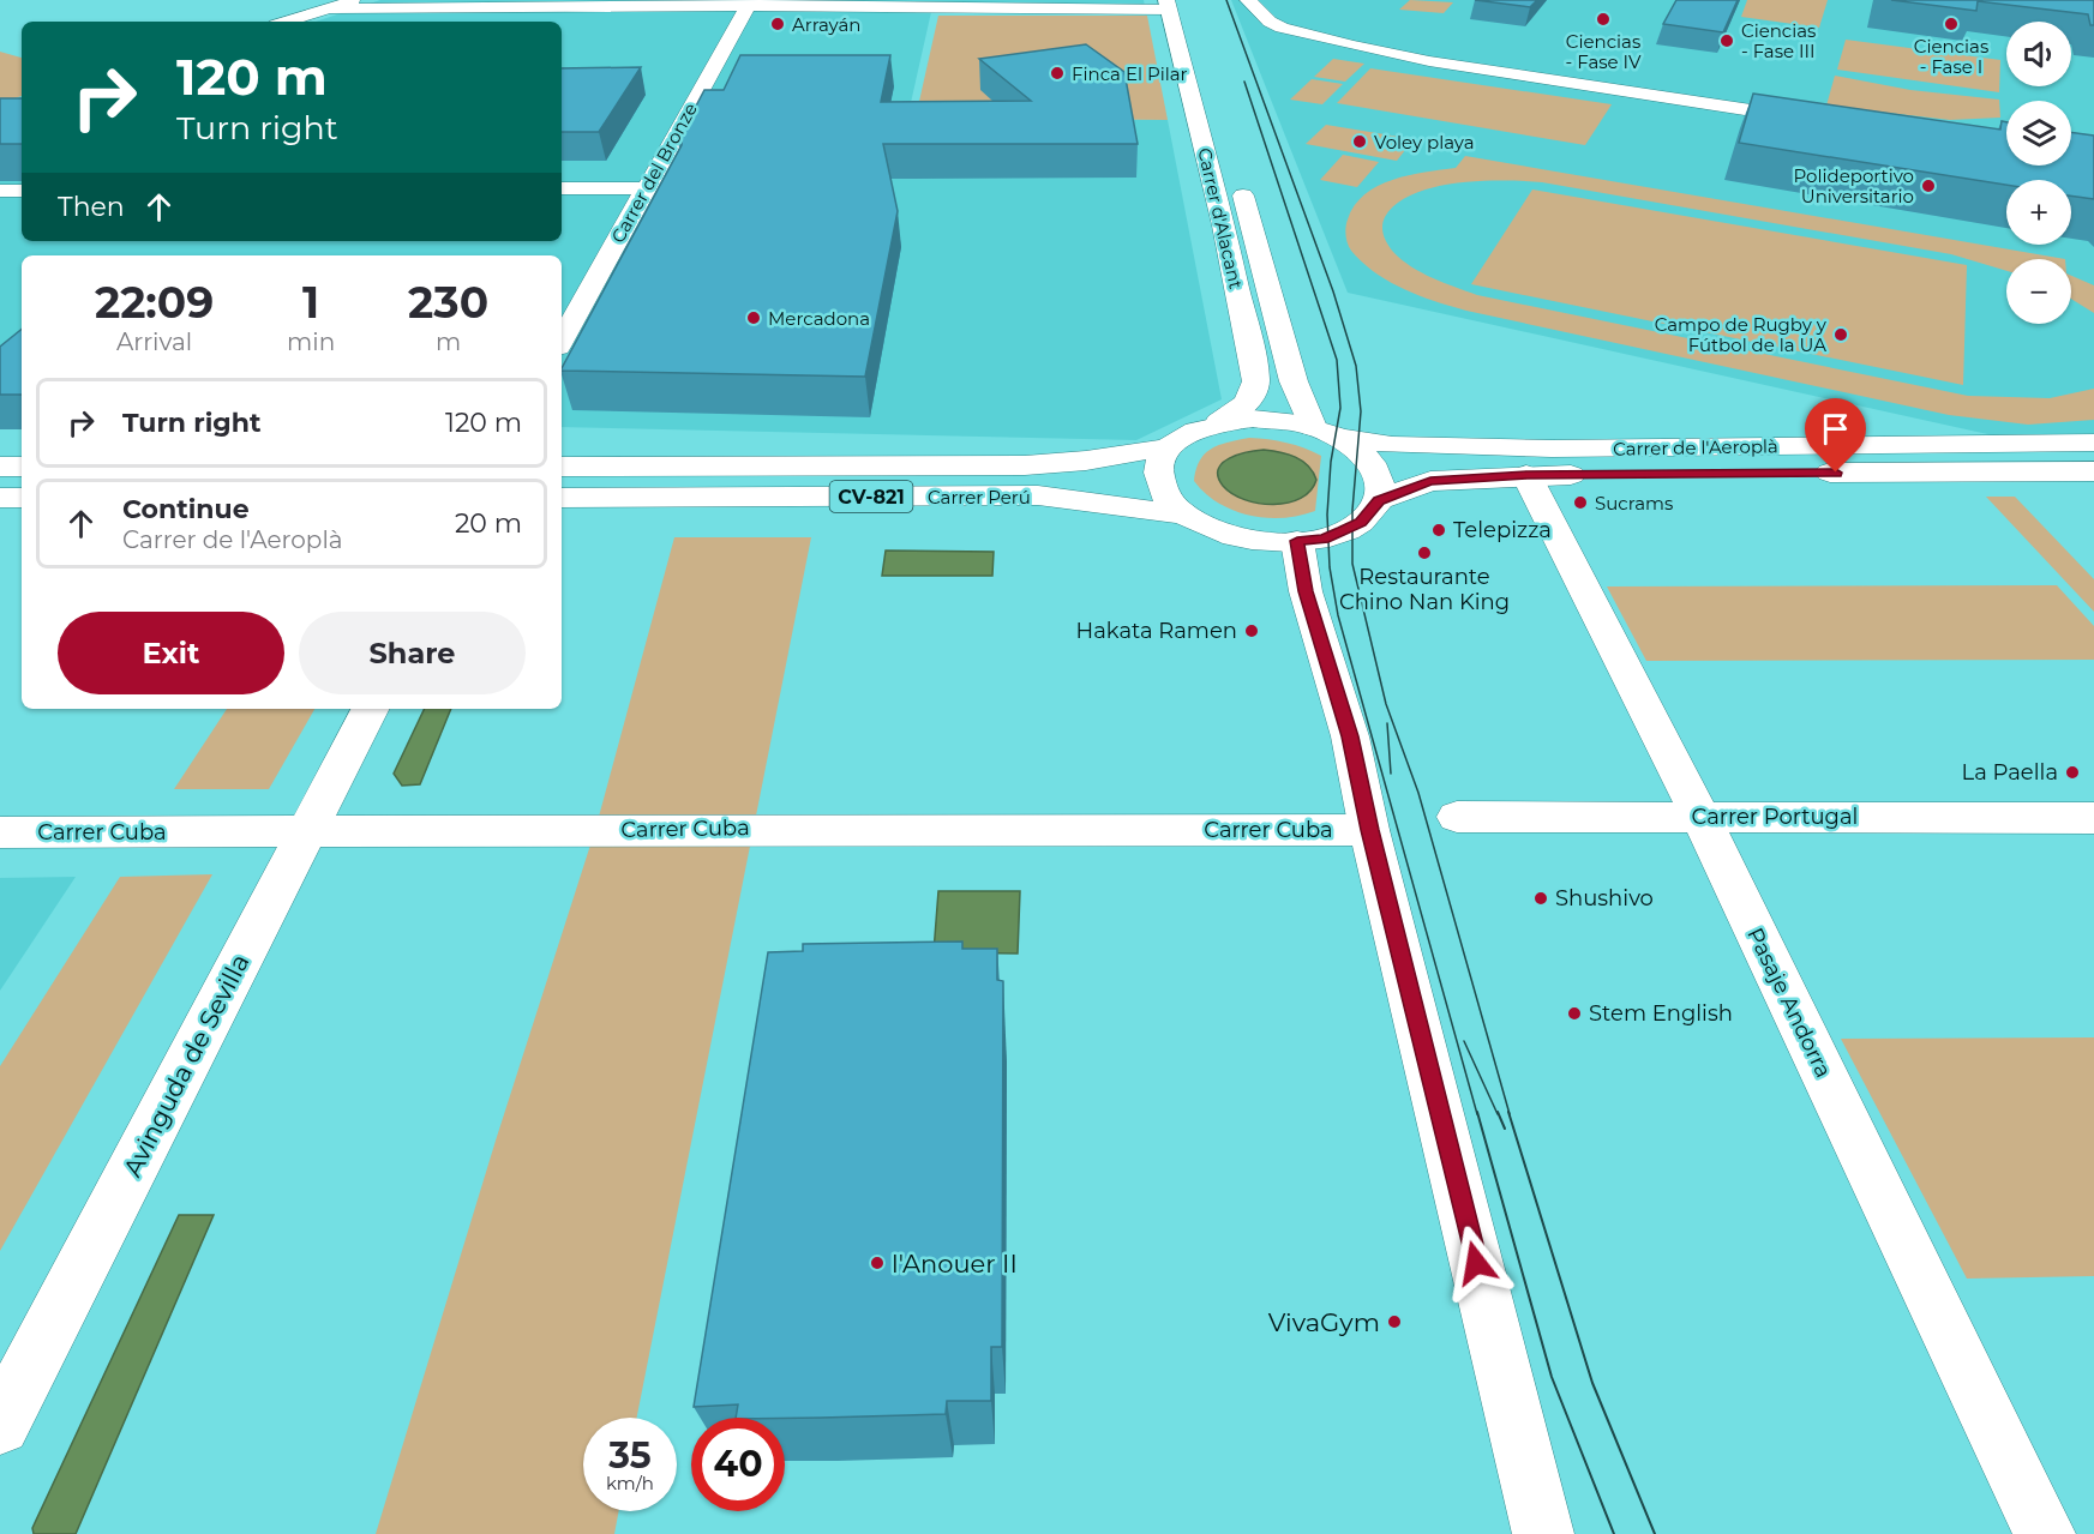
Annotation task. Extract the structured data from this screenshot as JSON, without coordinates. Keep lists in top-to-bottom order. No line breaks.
{"streets":{"street":["Carrer del Bronze","Carrer d'Alacant","Carrer de l'Aeroplà","CV-821","Carrer Perú","Carrer Portugal","Carrer Cuba","Pasaje Andorra","Avinguda de Sevilla"]},"crossings":[["Carrer d'Alacant","Carrer de l'Aeroplà"],["Carrer d'Alacant","CV-821"],["Carrer d'Alacant","Carrer Perú"],["Carrer de l'Aeroplà","CV-821"],["Carrer de l'Aeroplà","Carrer Perú"],["Carrer de l'Aeroplà","Pasaje Andorra"],["CV-821","Carrer Perú"],["Carrer Portugal","Pasaje Andorra"],["Carrer Cuba","Avinguda de Sevilla"]],"places":["Ciencias - Fase IV","Arrayán","Ciencias - Fase I","Ciencias - Fase III","Finca El Pilar","Voley playa","Polideportivo Universitario","Mercadona","Campo de Rugby y Fútbol de la UA","Sucrams","Telepizza","Restaurante Chino Nan King","Hakata Ramen","La Paella","Shushivo","Stem English","l'Anouer II","VivaGym"],"page":{"map_buttons":["+","−"],"turn":["120 m","Turn right"],"then":"Then","eta":["22:09","Arrival","1","min","230","m"],"list":[{"name":"Turn right","value":"120 m"},{"name":"Continue","note":"Carrer de l'Aeroplà","value":"20 m"}],"buttons":["Exit","Share"],"speed":"35 km/h","limit":"40"}}
